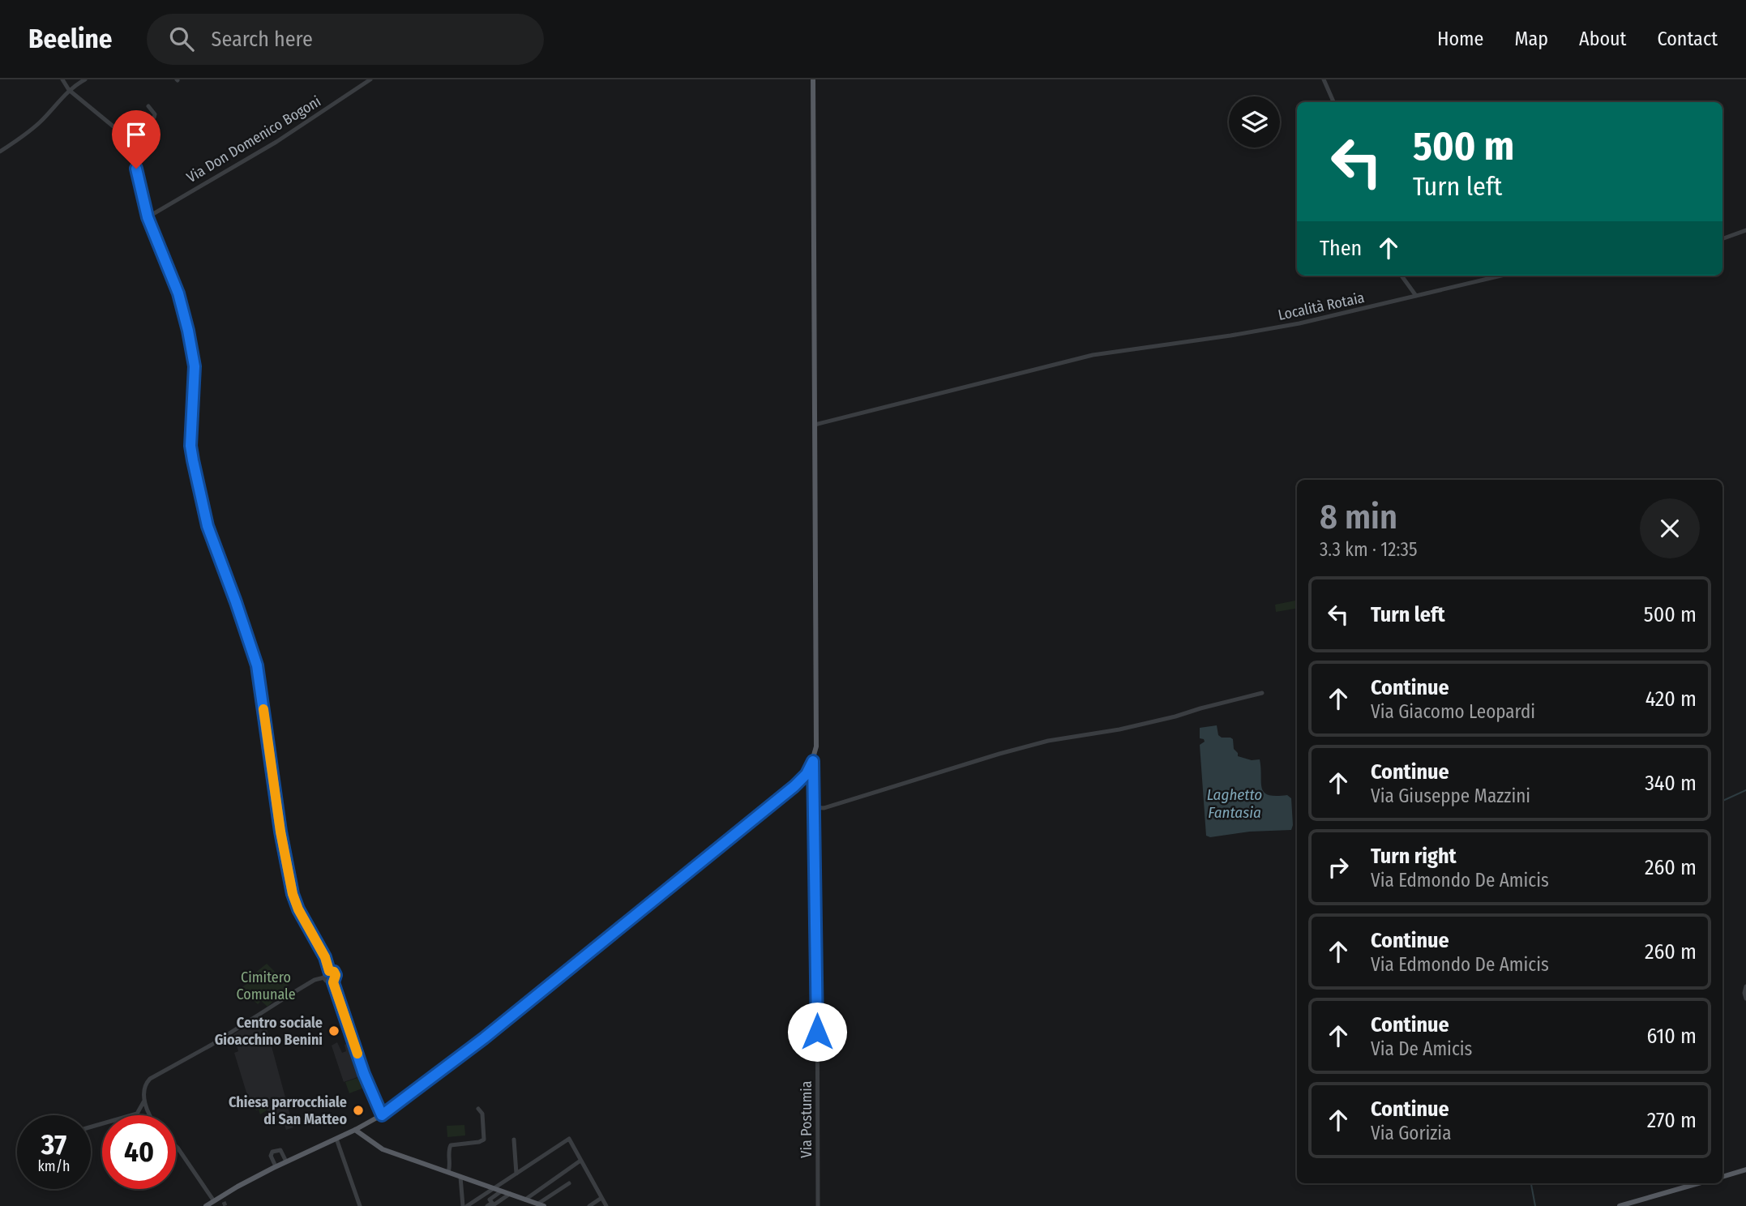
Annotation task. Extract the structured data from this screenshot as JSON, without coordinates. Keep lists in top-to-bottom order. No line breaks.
{"streets":{"street":["Via Don Domenico Bogoni","Località Rotaia","Via Postumia"]},"water":["Laghetto Fantasia"],"parks":["Cimitero Comunale"],"places":["Centro sociale Gioacchino Benini","Chiesa parrocchiale di San Matteo"],"page":{"header":"Beeline","search":"Search here","nav":["Home","Map","About","Contact"],"turn":["500 m","Turn left"],"then":"Then","heading":["8 min","3.3 km · 12:35"],"list":[{"name":"Turn left","value":"500 m"},{"name":"Continue","note":"Via Giacomo Leopardi","value":"420 m"},{"name":"Continue","note":"Via Giuseppe Mazzini","value":"340 m"},{"name":"Turn right","note":"Via Edmondo De Amicis","value":"260 m"},{"name":"Continue","note":"Via Edmondo De Amicis","value":"260 m"},{"name":"Continue","note":"Via De Amicis","value":"610 m"},{"name":"Continue","note":"Via Gorizia","value":"270 m"}],"speed":"37 km/h","limit":"40"}}
